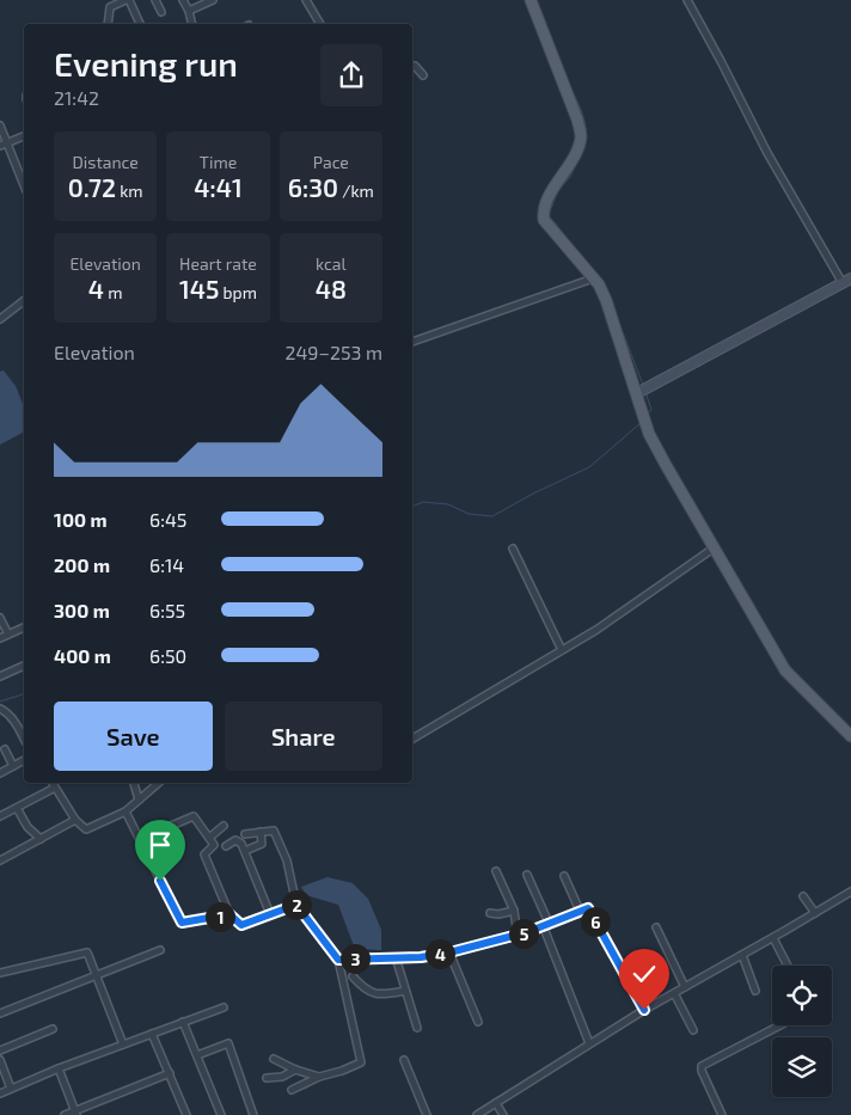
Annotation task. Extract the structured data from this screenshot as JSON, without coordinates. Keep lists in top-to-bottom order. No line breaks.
{"page":{"heading":["Evening run","21:42"],"stats":[["Distance","0.72 km"],["Time","4:41"],["Pace","6:30 /km"],["Elevation","4 m"],["Heart rate","145 bpm"],["kcal","48"]],"chart":["Elevation","249–253 m"],"list":[{"name":"100 m","note":"6:45"},{"name":"200 m","note":"6:14"},{"name":"300 m","note":"6:55"},{"name":"400 m","note":"6:50"}],"buttons":["Save","Share"],"pins":["2","1","6","5","4","3"]}}
